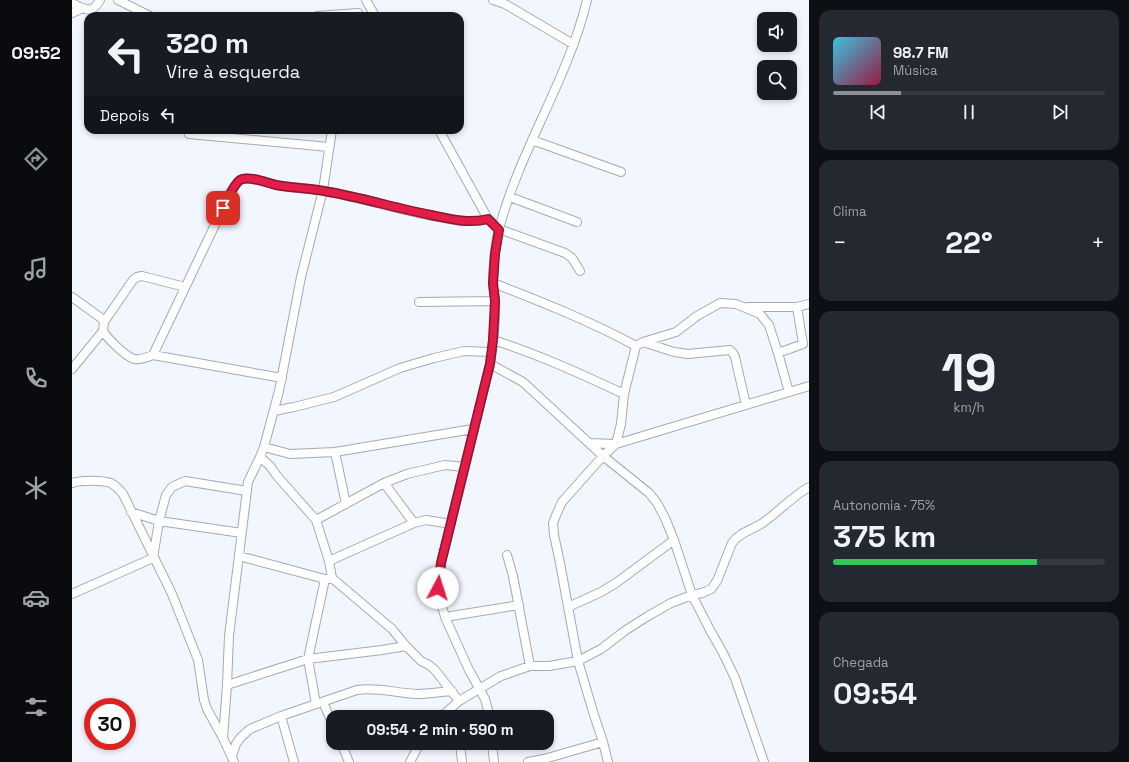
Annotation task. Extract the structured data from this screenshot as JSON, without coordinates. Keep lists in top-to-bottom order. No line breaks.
{"page":{"tabs":"09:52","turn":["320 m","Vire à esquerda"],"song":["98.7 FM","Música"],"then":"Depois","tile":["Clima",["19","km/h"],["Autonomia · 75%","375 km"],["Chegada","09:54"]],"heat":["−","22°","+"],"limit":"30","trip":"09:54 · 2 min · 590 m"}}
